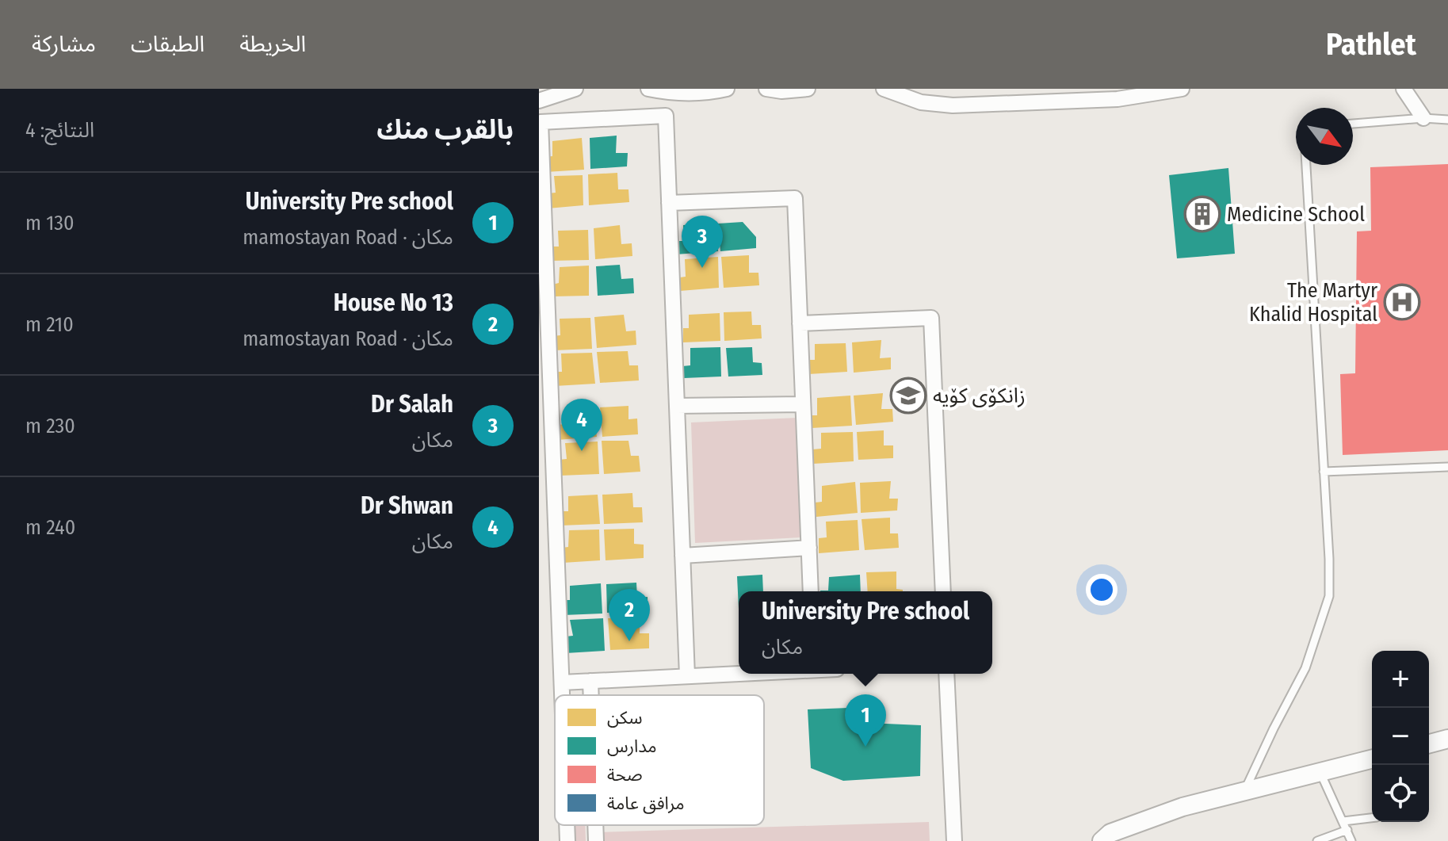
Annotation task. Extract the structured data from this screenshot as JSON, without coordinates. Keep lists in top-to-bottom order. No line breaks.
{"places":{"building":["Medicine School"],"hospital":["The Martyr Khalid Hospital"],"school or university":["زانکۆی کۆیە"]},"legend":["سكن","مدارس","صحة","مرافق عامة"],"north":"bottom right","page":{"header":"Pathlet","nav":["الخريطة","الطبقات","مشاركة"],"heading":["بالقرب منك","النتائج: 4"],"list":[{"mark":"1","name":"University Pre school","note":"مكان · mamostayan Road","value":"130 m"},{"mark":"2","name":"House No 13","note":"مكان · mamostayan Road","value":"210 m"},{"mark":"3","name":"Dr Salah","note":"مكان","value":"230 m"},{"mark":"4","name":"Dr Shwan","note":"مكان","value":"240 m"}],"pins":["3","4","2","1"],"popup":["University Pre school","مكان"],"map_buttons":["+","−"]}}
